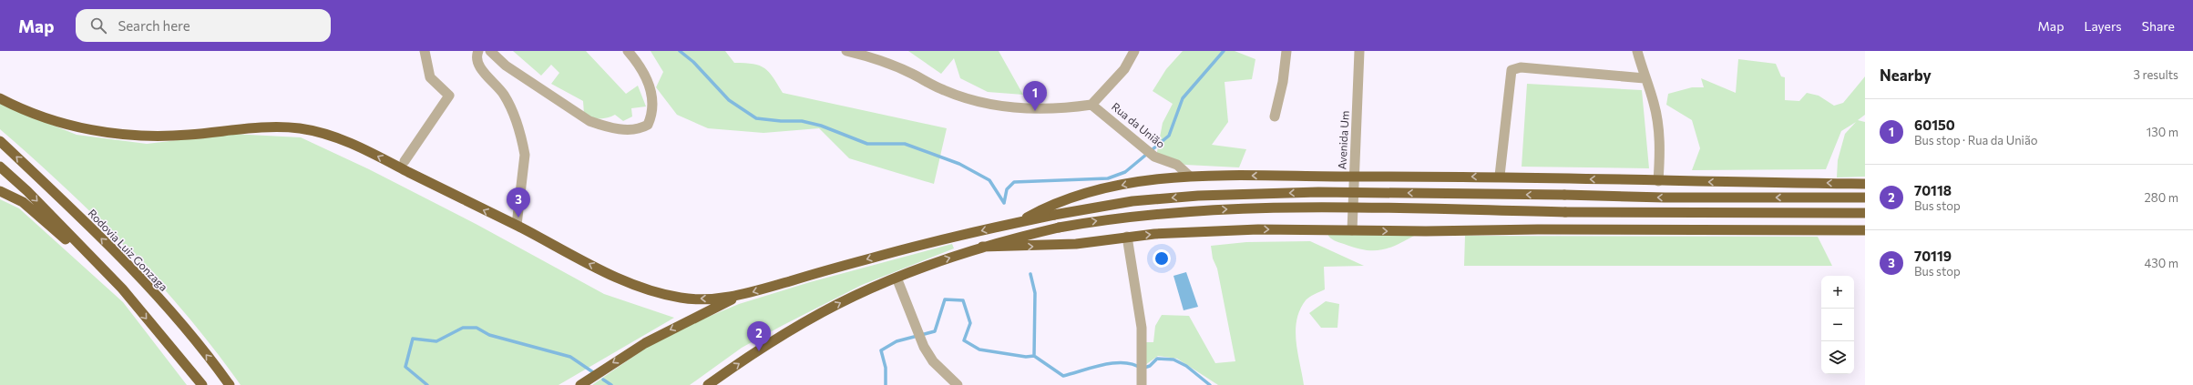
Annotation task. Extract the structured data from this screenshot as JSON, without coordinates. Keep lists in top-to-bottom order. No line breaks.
{"streets":{"highway":["Rodovia Luiz Gonzaga"],"street":["Rua da União","Avenida Um"]},"page":{"header":"Map","search":"Search here","nav":["Map","Layers","Share"],"heading":["Nearby","3 results"],"pins":["1","3","2"],"list":[{"mark":"1","name":"60150","note":"Bus stop · Rua da União","value":"130 m"},{"mark":"2","name":"70118","note":"Bus stop","value":"280 m"},{"mark":"3","name":"70119","note":"Bus stop","value":"430 m"}],"map_buttons":["+","−"]}}
